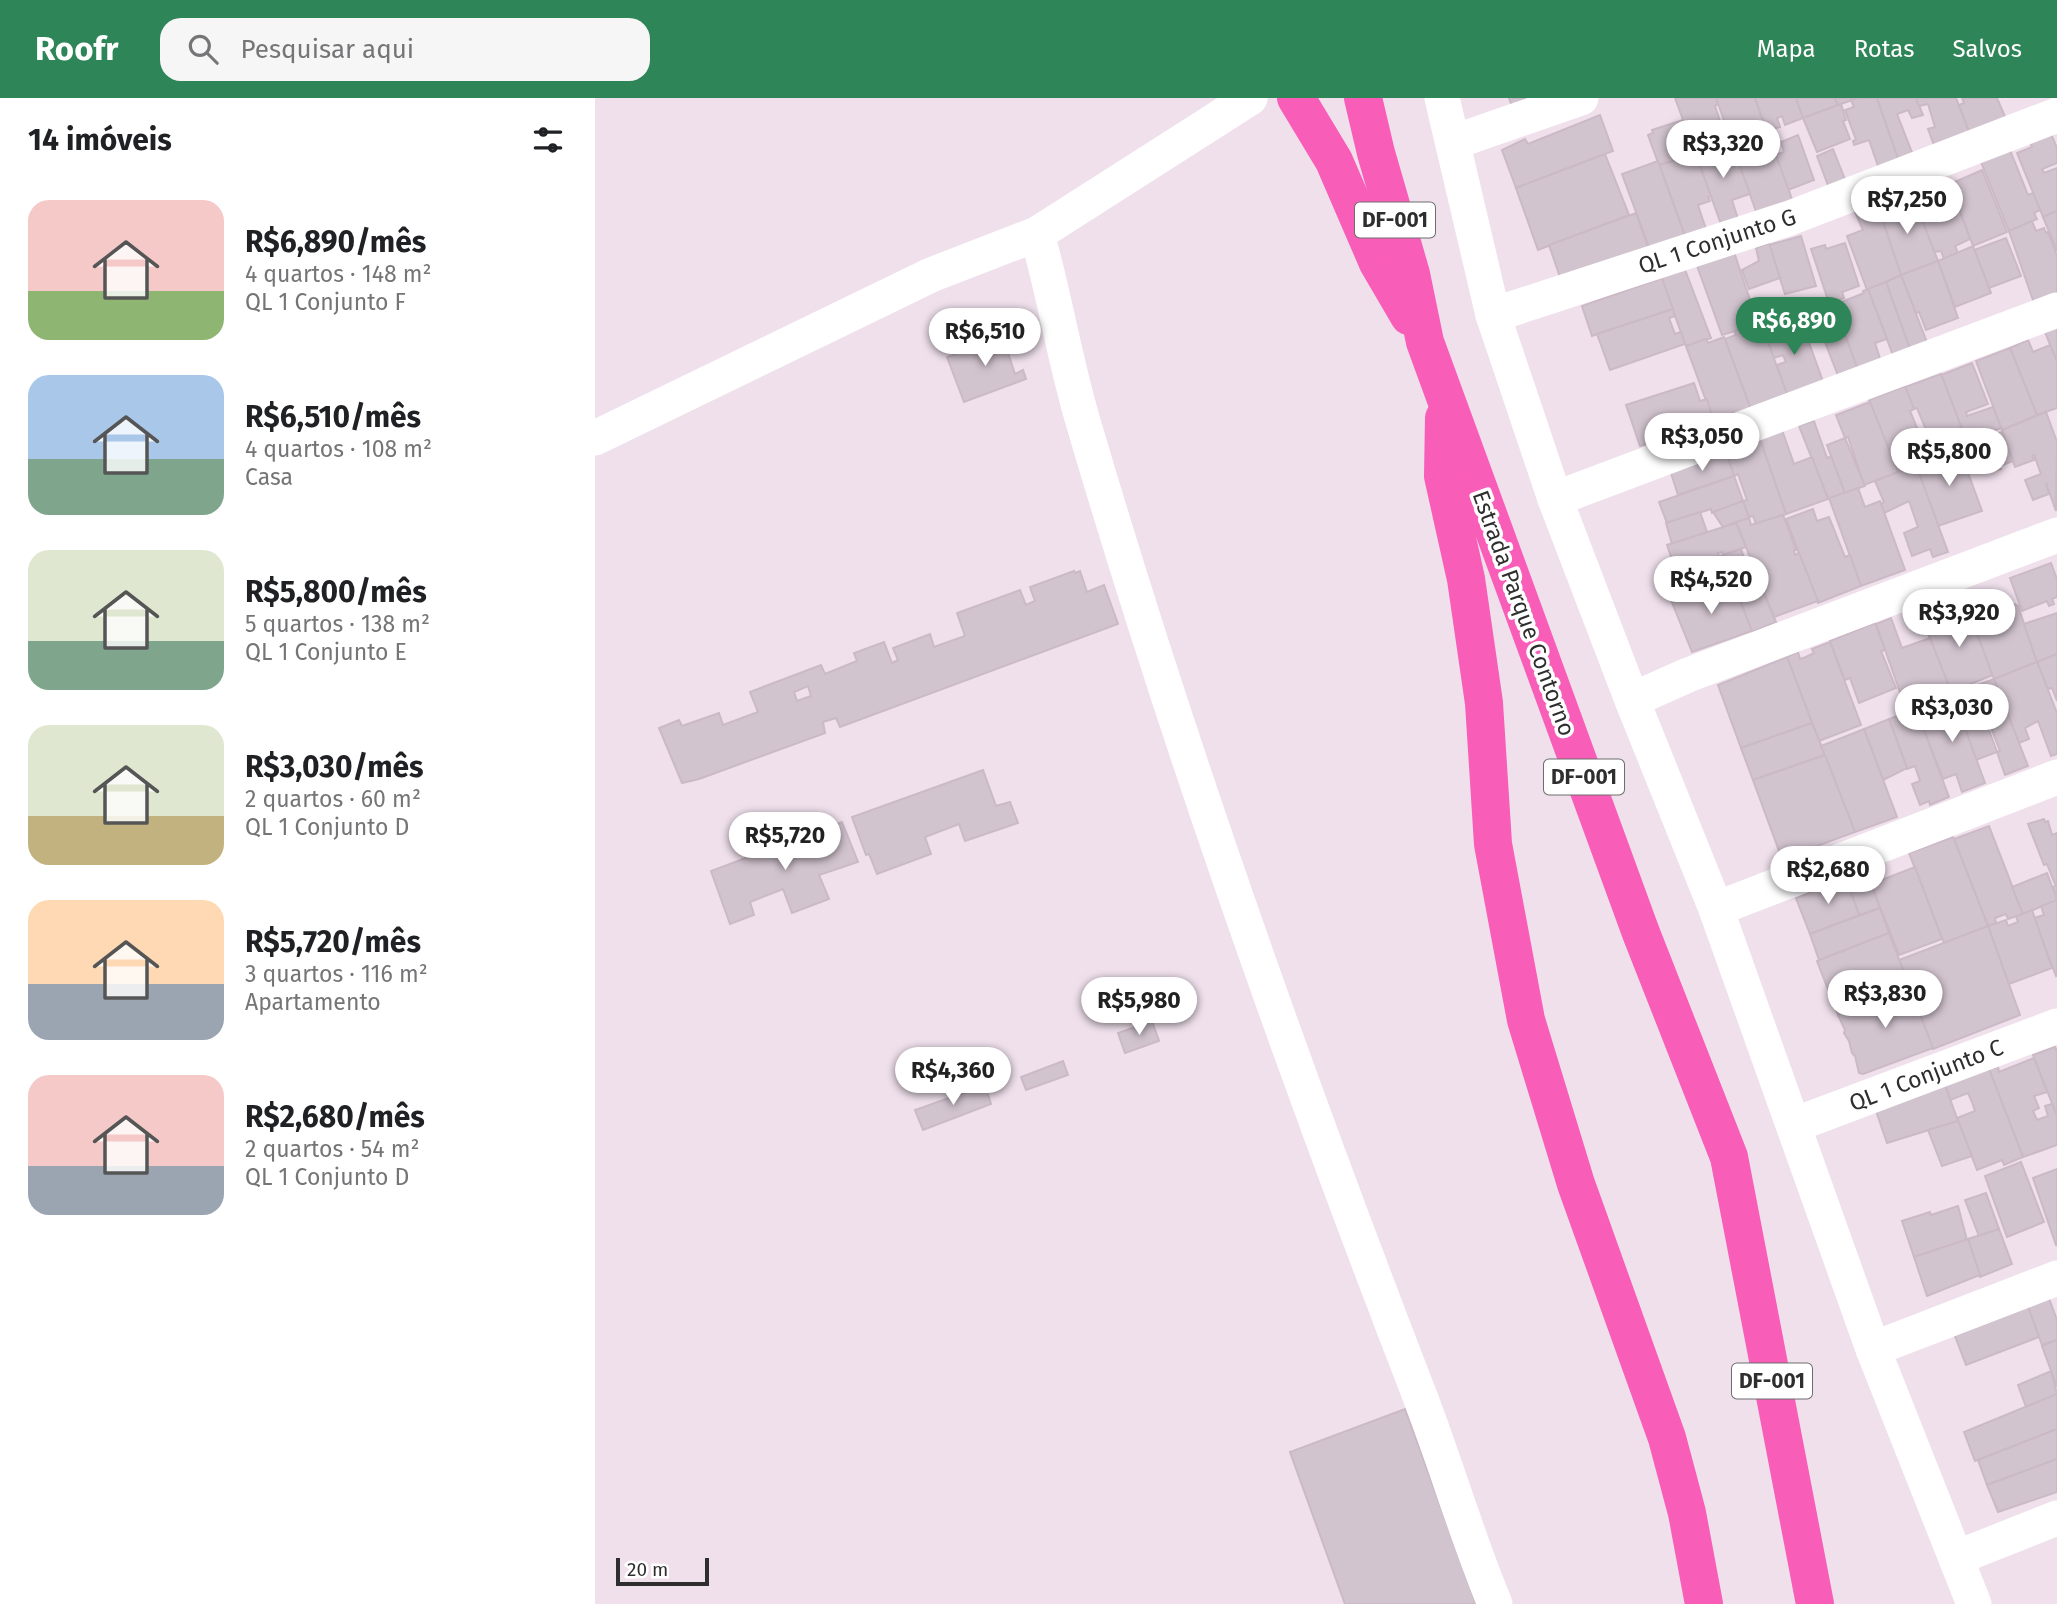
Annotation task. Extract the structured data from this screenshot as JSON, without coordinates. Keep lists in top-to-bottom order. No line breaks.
{"streets":{"main road":["DF-001","Estrada Parque Contorno"],"street":["QL 1 Conjunto G","QL 1 Conjunto C"]},"crossings":[["DF-001","Estrada Parque Contorno"]],"scale_bar":"20 m","page":{"header":"Roofr","search":"Pesquisar aqui","nav":["Mapa","Rotas","Salvos"],"heading":"14 imóveis","price":["R$3,320","R$7,250","R$6,890","R$6,510","R$3,050","R$5,800","R$4,520","R$3,920","R$3,030","R$5,720","R$2,680","R$3,830","R$5,980","R$4,360"],"list":[{"name":"R$6,890/mês","note":"4 quartos · 148 m² · QL 1 Conjunto F"},{"name":"R$6,510/mês","note":"4 quartos · 108 m² · Casa"},{"name":"R$5,800/mês","note":"5 quartos · 138 m² · QL 1 Conjunto E"},{"name":"R$3,030/mês","note":"2 quartos · 60 m² · QL 1 Conjunto D"},{"name":"R$5,720/mês","note":"3 quartos · 116 m² · Apartamento"},{"name":"R$2,680/mês","note":"2 quartos · 54 m² · QL 1 Conjunto D"}],"scale":"20 m"}}
